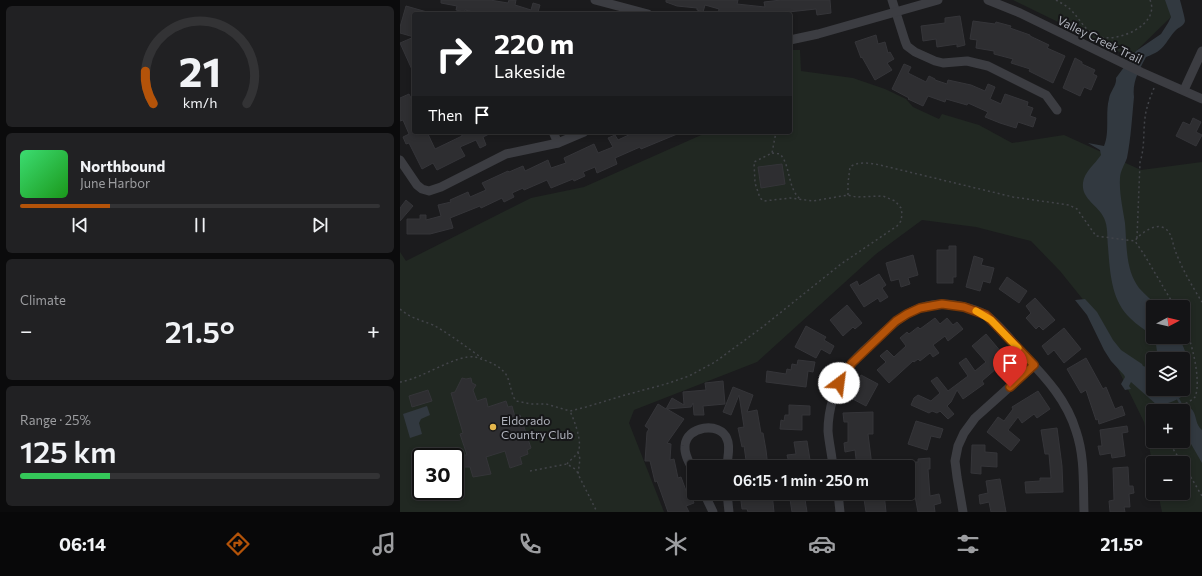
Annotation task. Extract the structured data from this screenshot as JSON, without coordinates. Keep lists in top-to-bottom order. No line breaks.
{"streets":{"street":["Valley Creek Trail"]},"places":["Eldorado Country Club"],"north":"right","page":{"turn":["220 m","Lakeside"],"then":"Then","song":["Northbound","June Harbor"],"tile":["Climate",["Range · 25%","125 km"]],"map_buttons":["+","−"],"heat":["−","21.5°","+"],"limit":"30","trip":"06:15 · 1 min · 250 m","tabs":["06:14","21.5°"],"gauge":["21","km/h"]}}
